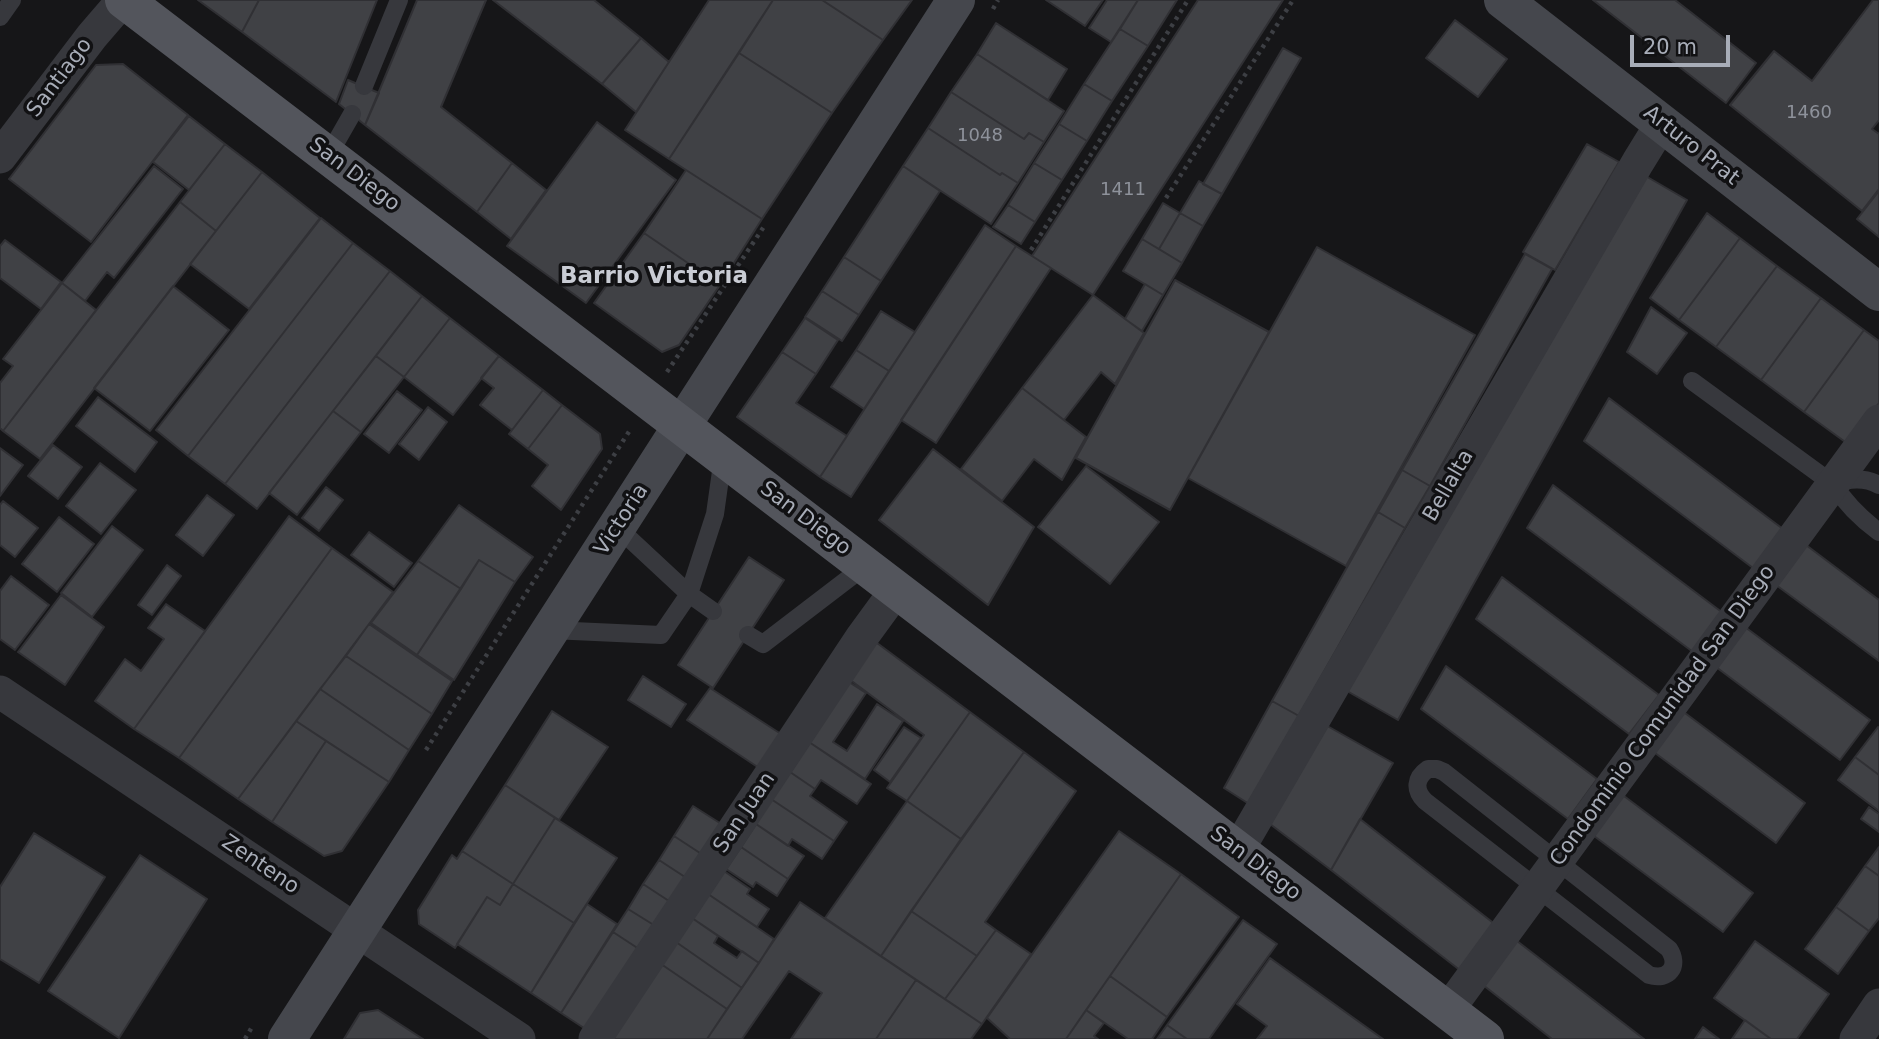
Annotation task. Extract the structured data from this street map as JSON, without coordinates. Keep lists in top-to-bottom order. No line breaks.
{"streets":{"main road":["San Diego"],"street":["Santiago","Arturo Prat","Bellalta","Victoria","Condominio Comunidad San Diego","San Juan","Zenteno"]},"crossings":[["Santiago","San Diego"],["Arturo Prat","Bellalta"],["San Diego","Bellalta"],["San Diego","Victoria"],["San Diego","Condominio Comunidad San Diego"],["San Diego","San Juan"],["Victoria","Zenteno"]],"districts":["Barrio Victoria"],"house_numbers":["1460","1048","1411"],"scale_bar":"20 m"}
